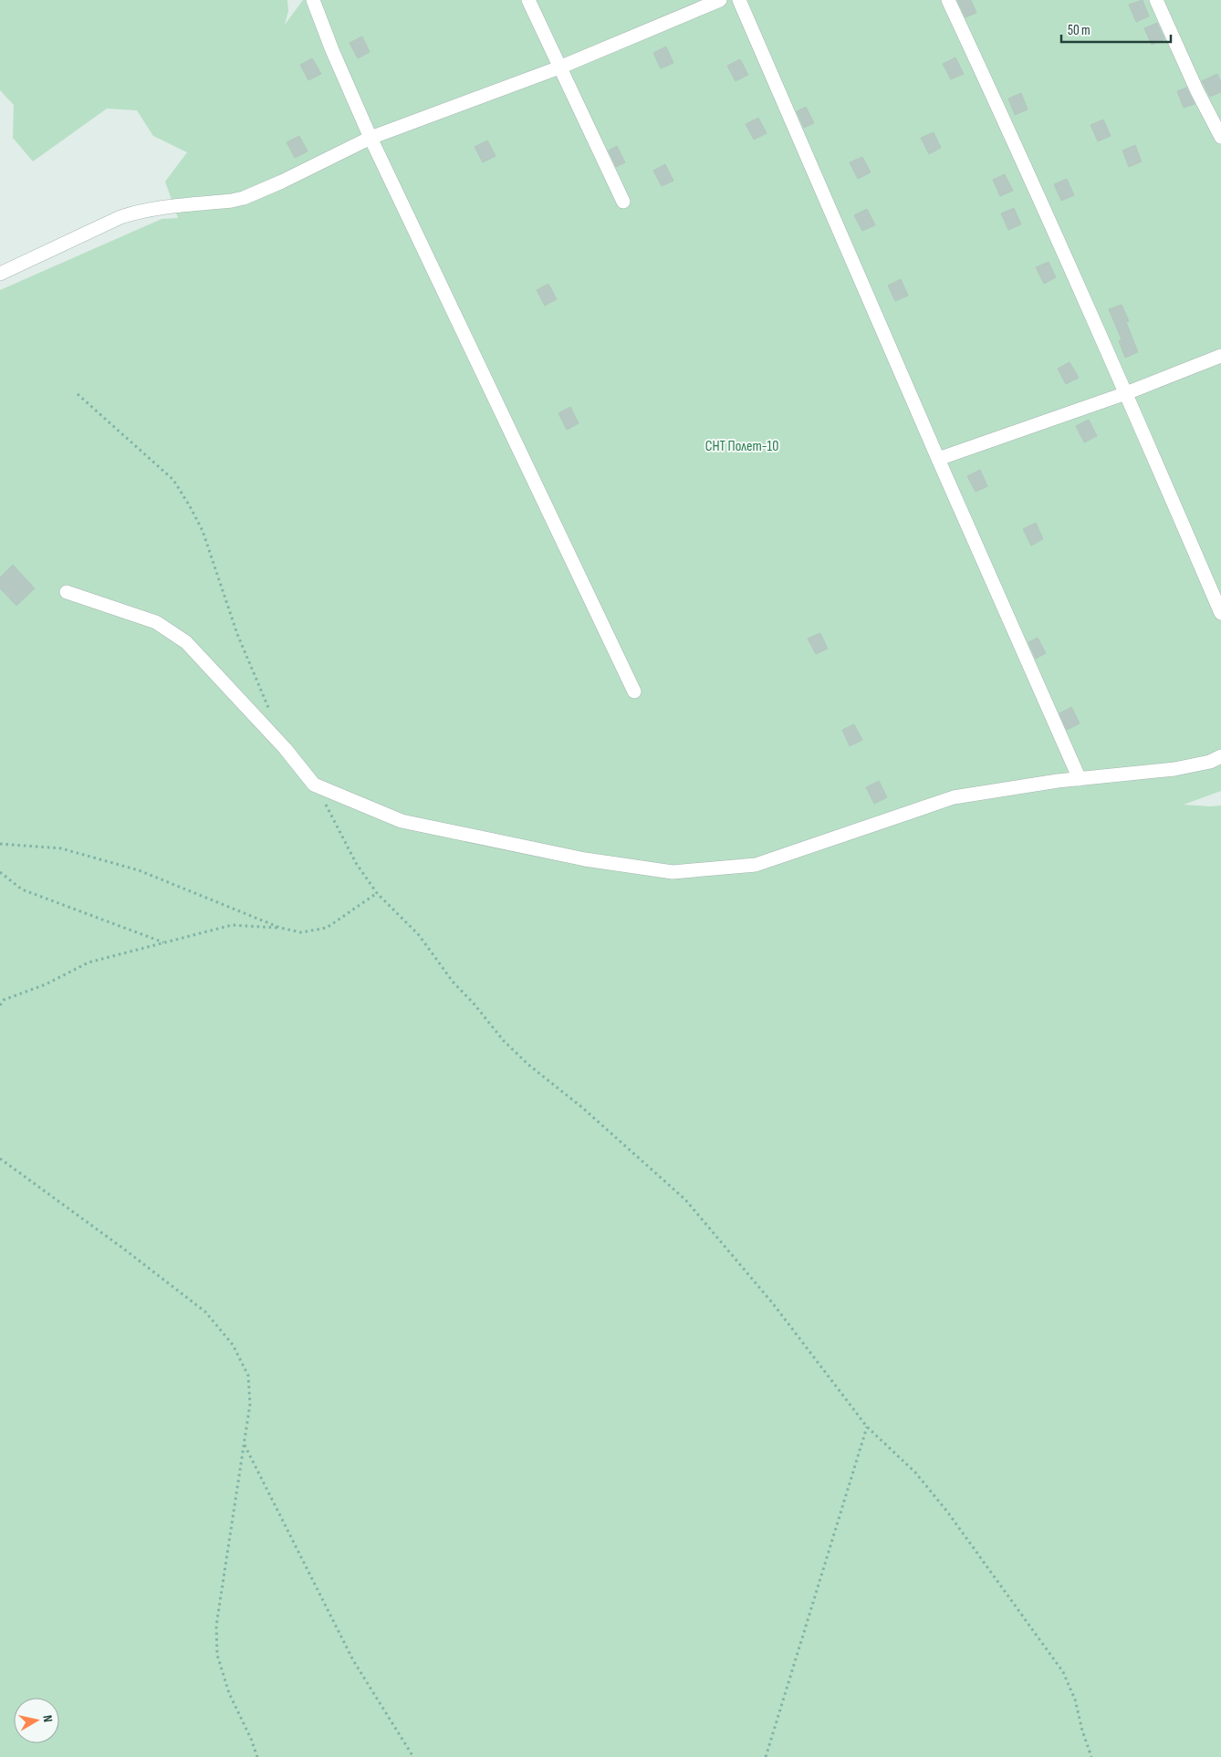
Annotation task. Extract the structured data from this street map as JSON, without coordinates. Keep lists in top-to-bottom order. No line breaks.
{"parks":["СНТ Полет-10"],"scale_bar":"50 m","north":"right"}
